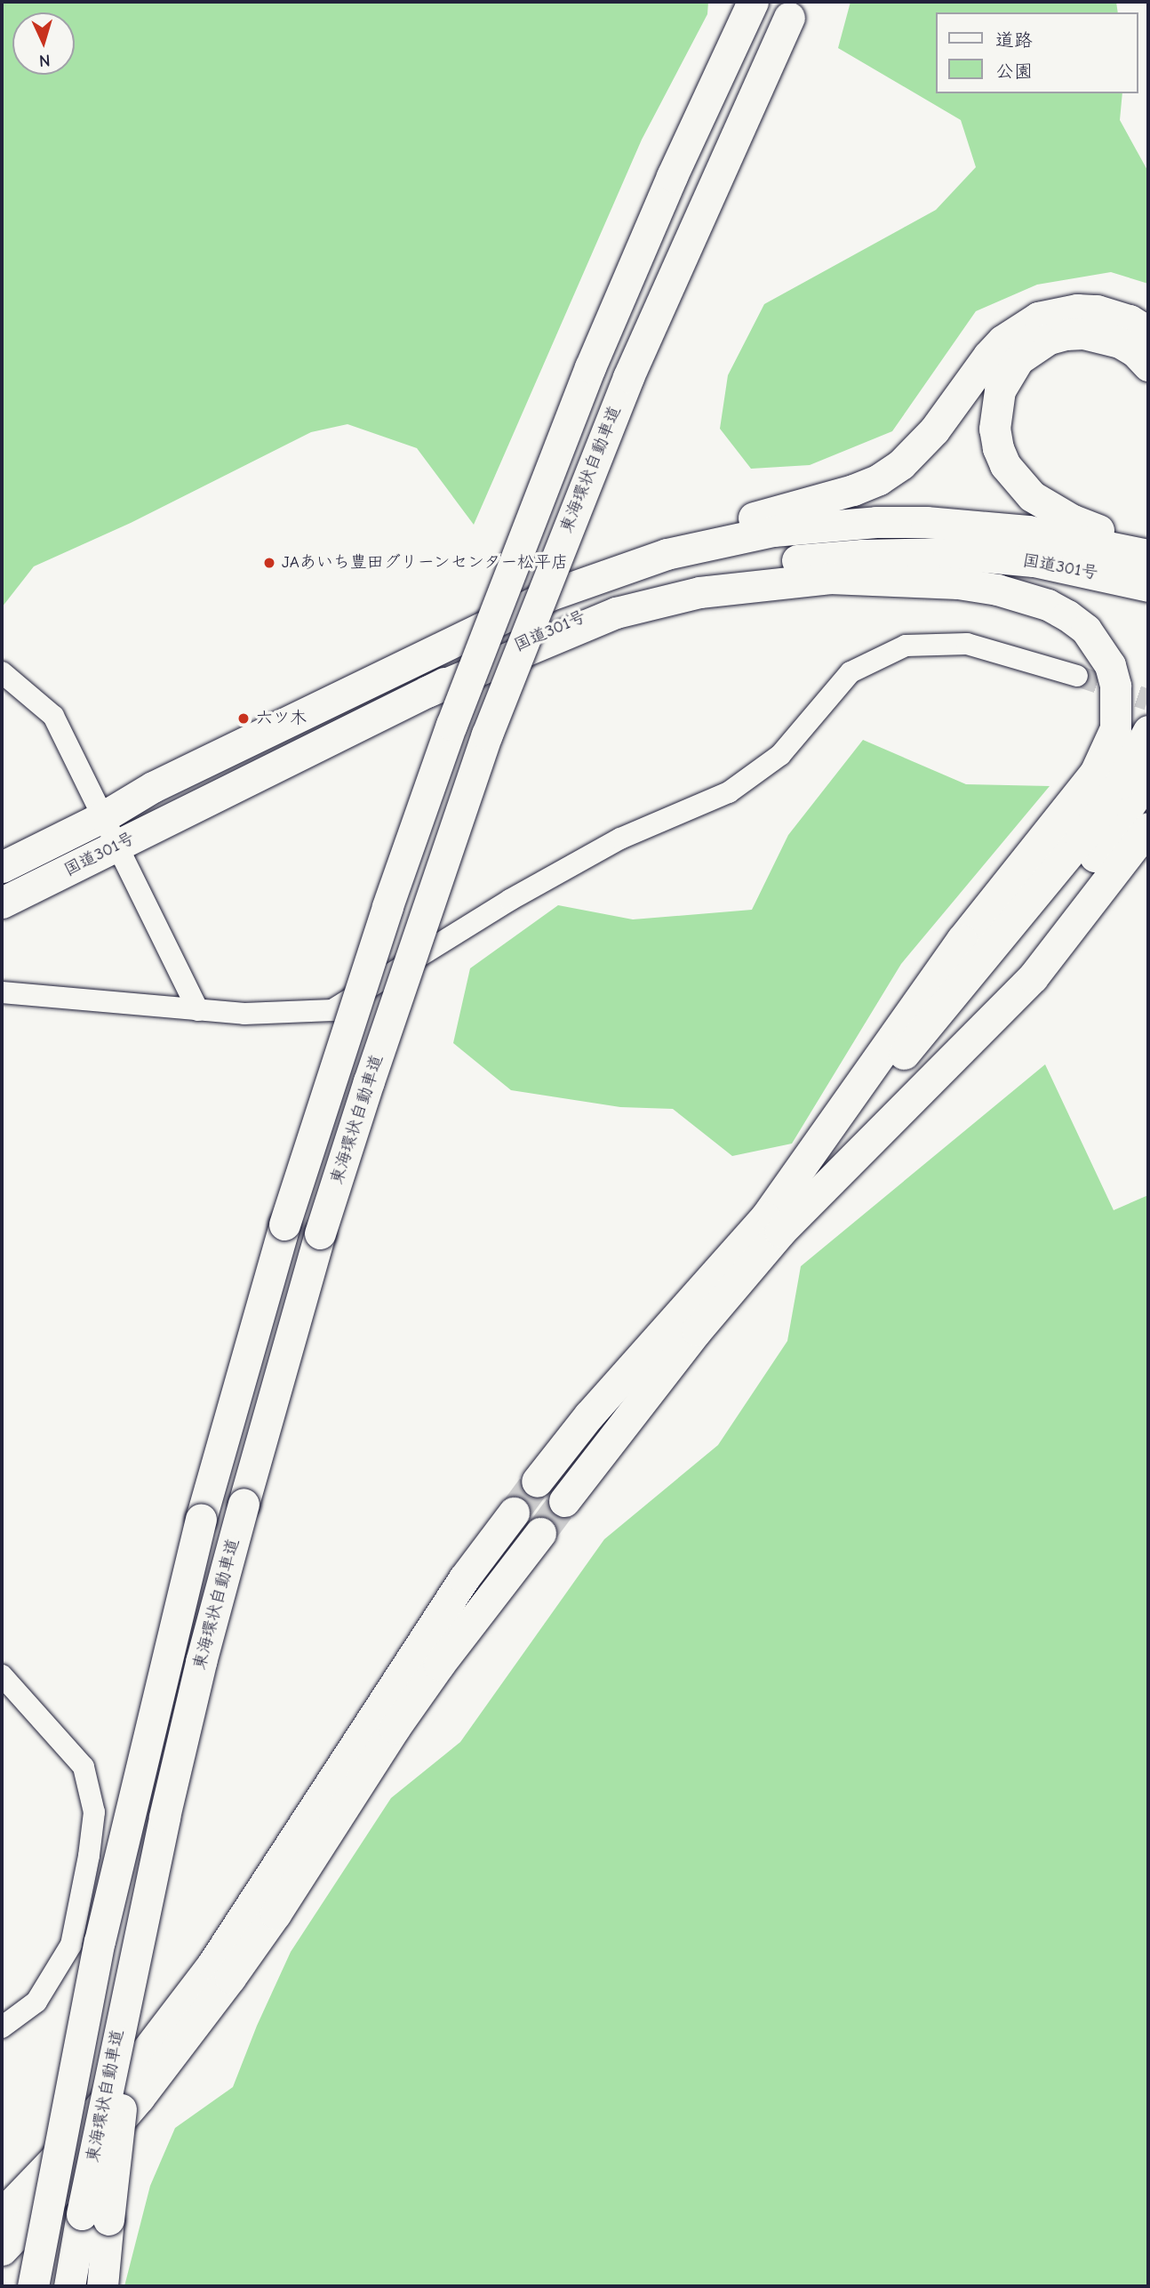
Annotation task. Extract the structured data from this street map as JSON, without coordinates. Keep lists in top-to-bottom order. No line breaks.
{"streets":{"highway":["東海環状自動車道","国道301号"]},"places":["JAあいち豊田グリーンセンター松平店","六ツ木"],"legend":["道路","公園"],"north":"bottom"}
